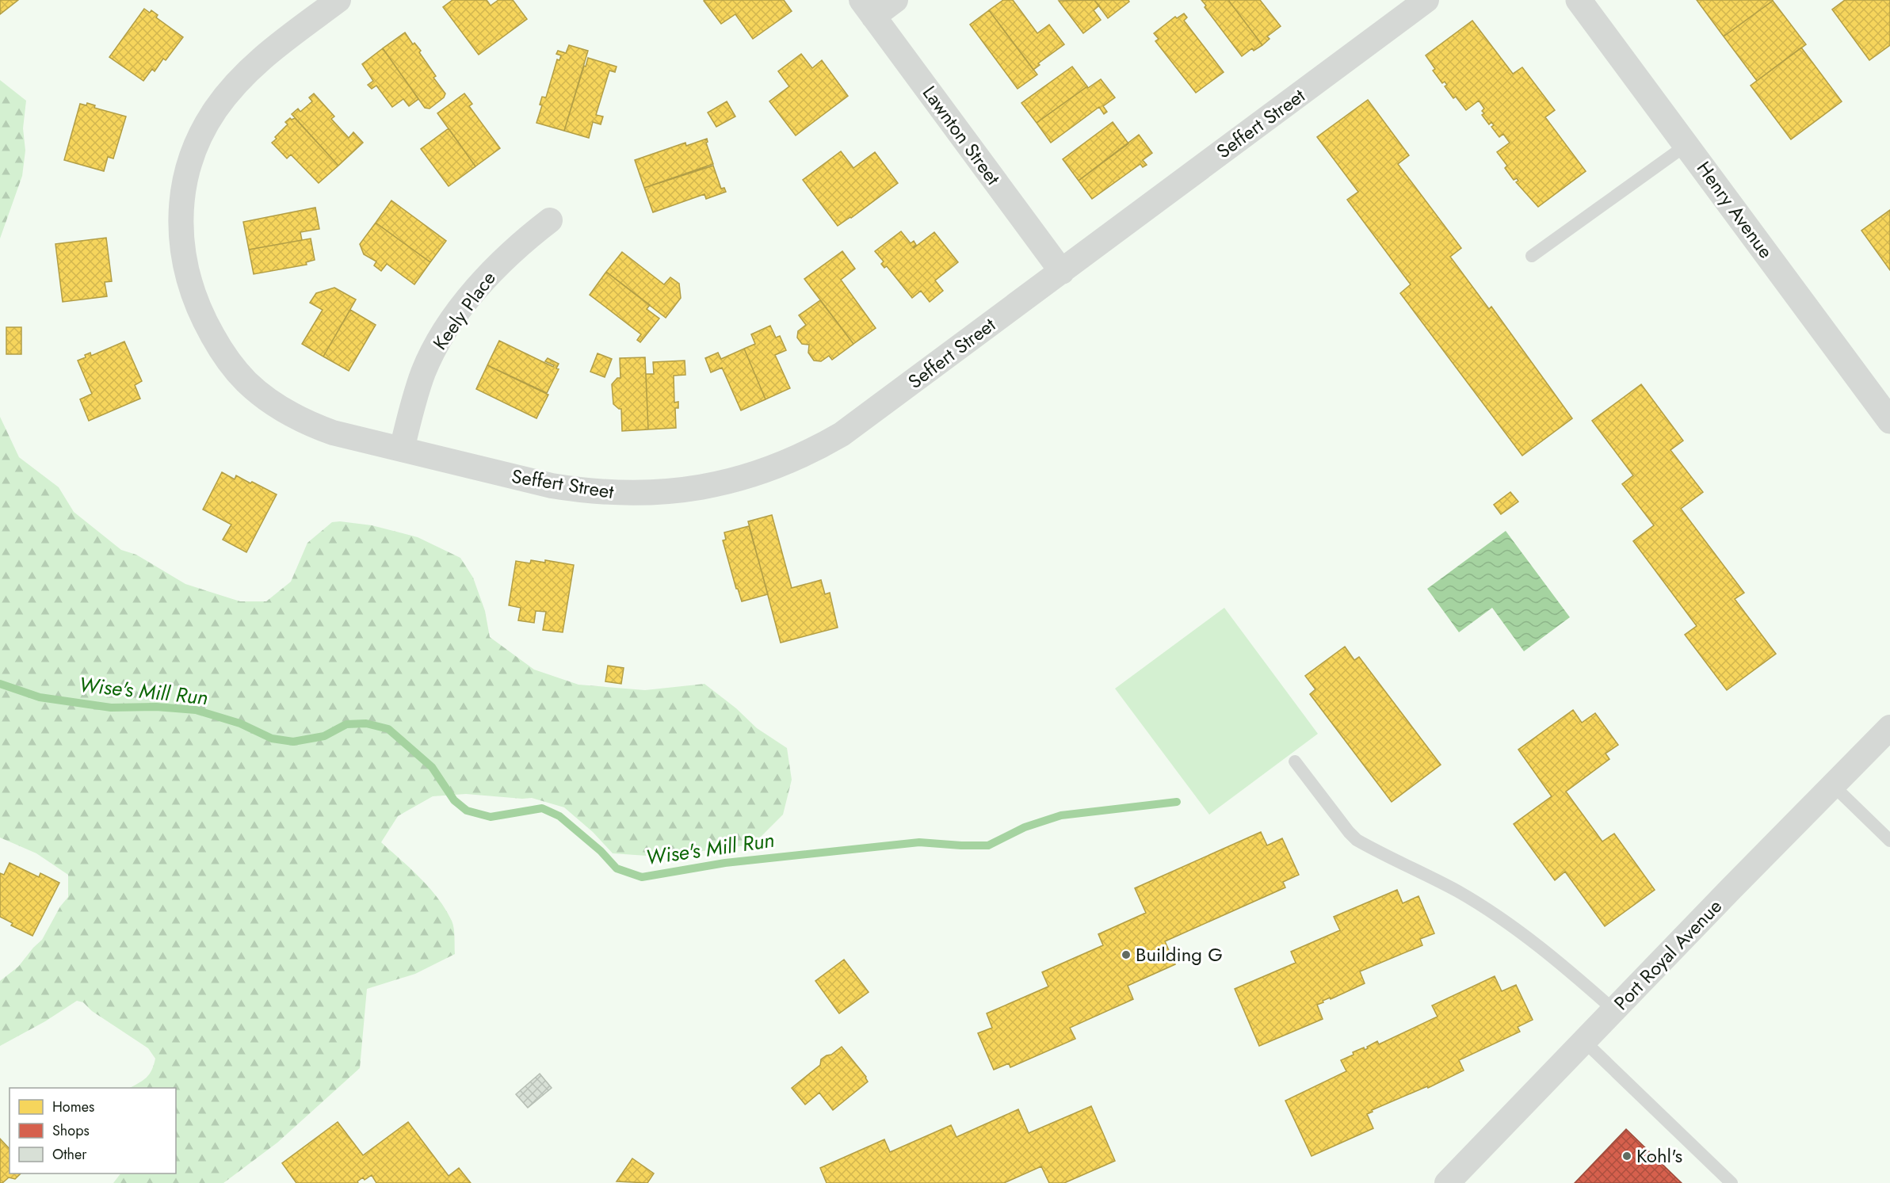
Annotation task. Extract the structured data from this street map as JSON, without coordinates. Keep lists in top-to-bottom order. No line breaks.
{"streets":{"main road":["Henry Avenue"],"street":["Seffert Street","Lawnton Street","Keely Place","Port Royal Avenue"]},"crossings":[["Seffert Street","Lawnton Street"],["Seffert Street","Keely Place"]],"water":["Wise's Mill Run"],"places":["Building G","Kohl's"],"legend":["Homes","Shops","Other"]}
